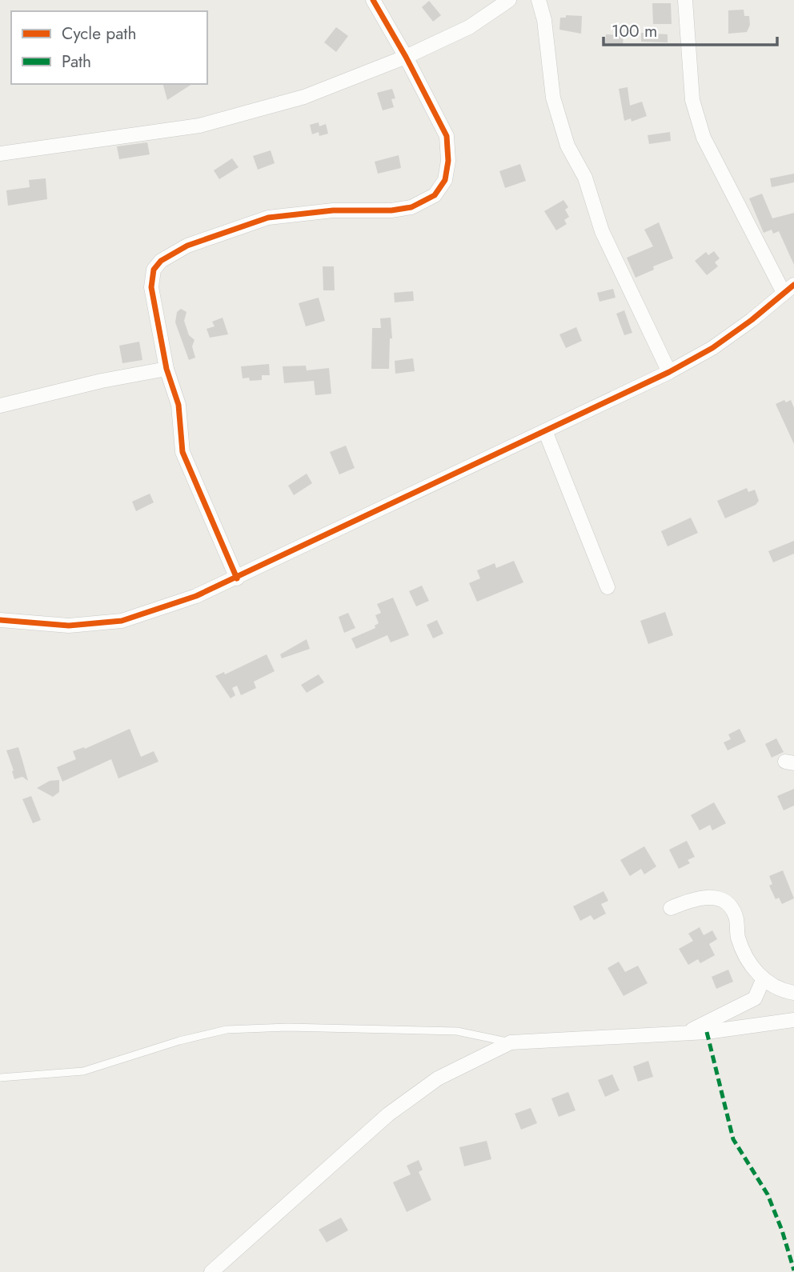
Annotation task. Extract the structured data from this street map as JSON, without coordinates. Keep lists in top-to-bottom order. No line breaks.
{"legend":["Cycle path","Path"],"scale_bar":"100 m"}
